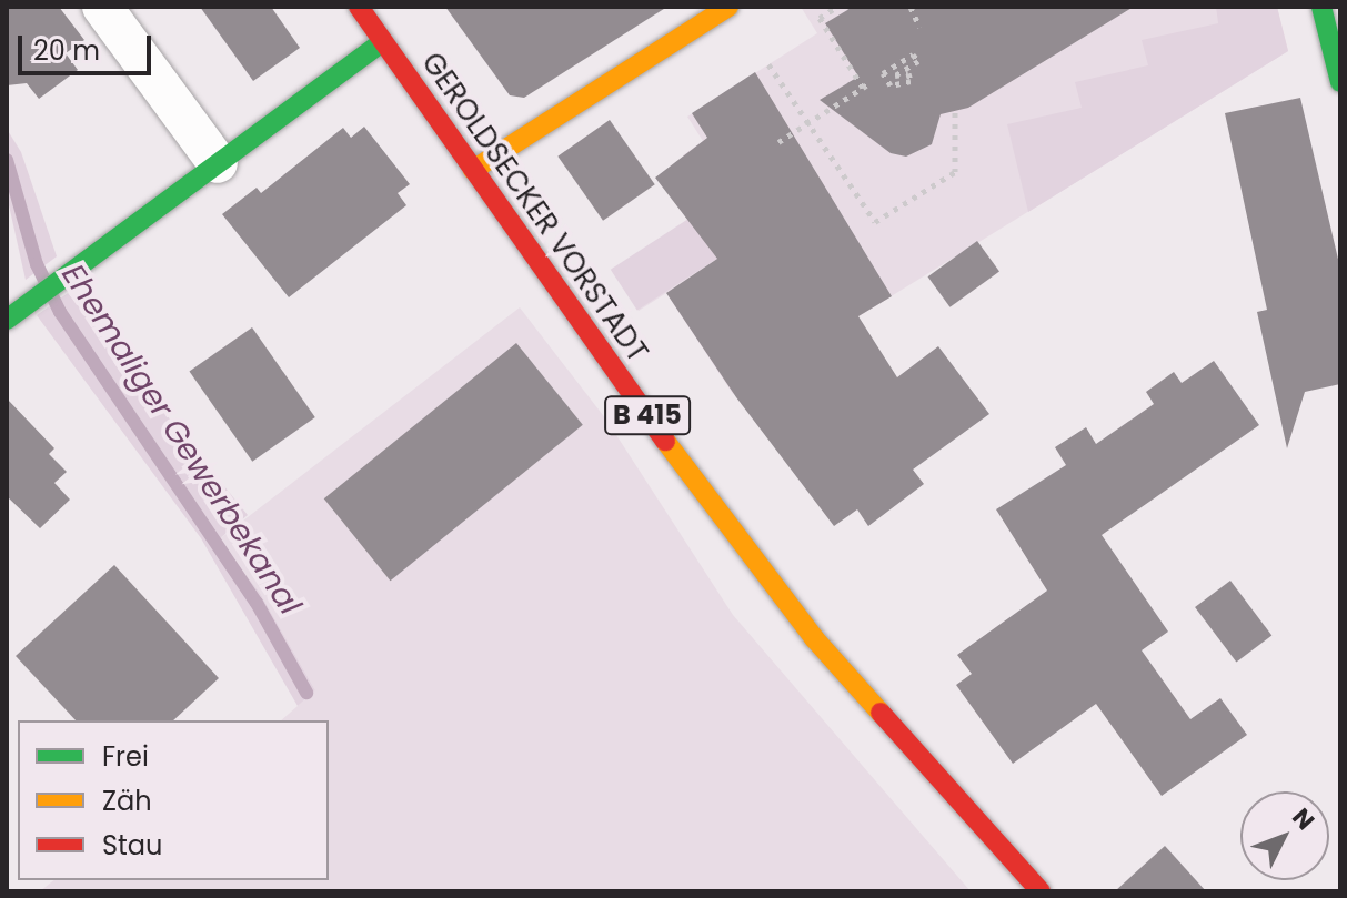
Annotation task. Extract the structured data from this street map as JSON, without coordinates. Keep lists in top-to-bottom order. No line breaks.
{"streets":{"main road":["GEROLDSECKER VORSTADT","B 415"]},"water":["Ehemaliger Gewerbekanal"],"legend":["Frei","Zäh","Stau"],"scale_bar":"20 m","north":"top right"}
